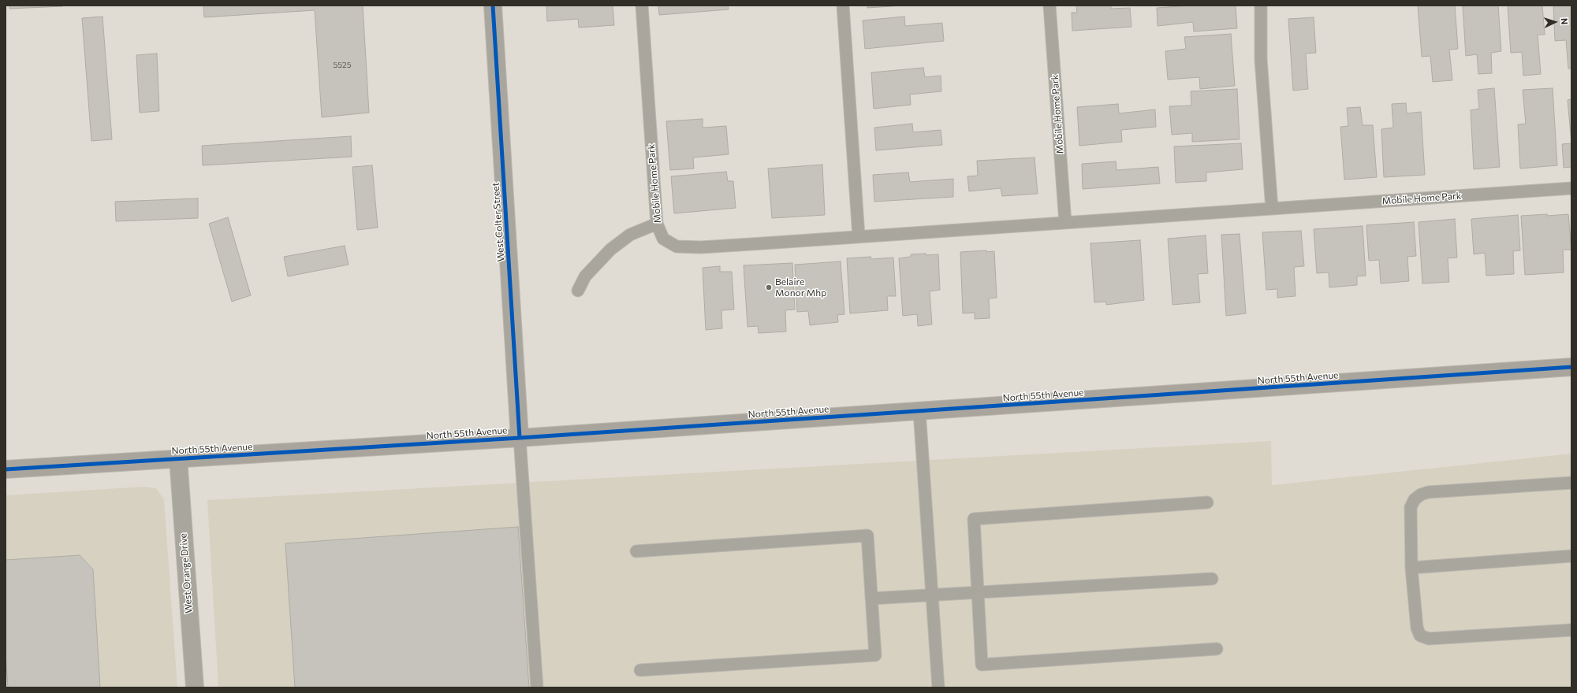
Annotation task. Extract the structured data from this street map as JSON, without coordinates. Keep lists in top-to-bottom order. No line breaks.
{"streets":{"street":["West Colter Street","North 55th Avenue","West Orange Drive"],"lane":["Mobile Home Park"]},"crossings":[["West Colter Street","North 55th Avenue"],["North 55th Avenue","West Orange Drive"]],"places":["Belaire Monor Mhp"],"house_numbers":["5525"],"north":"right"}
